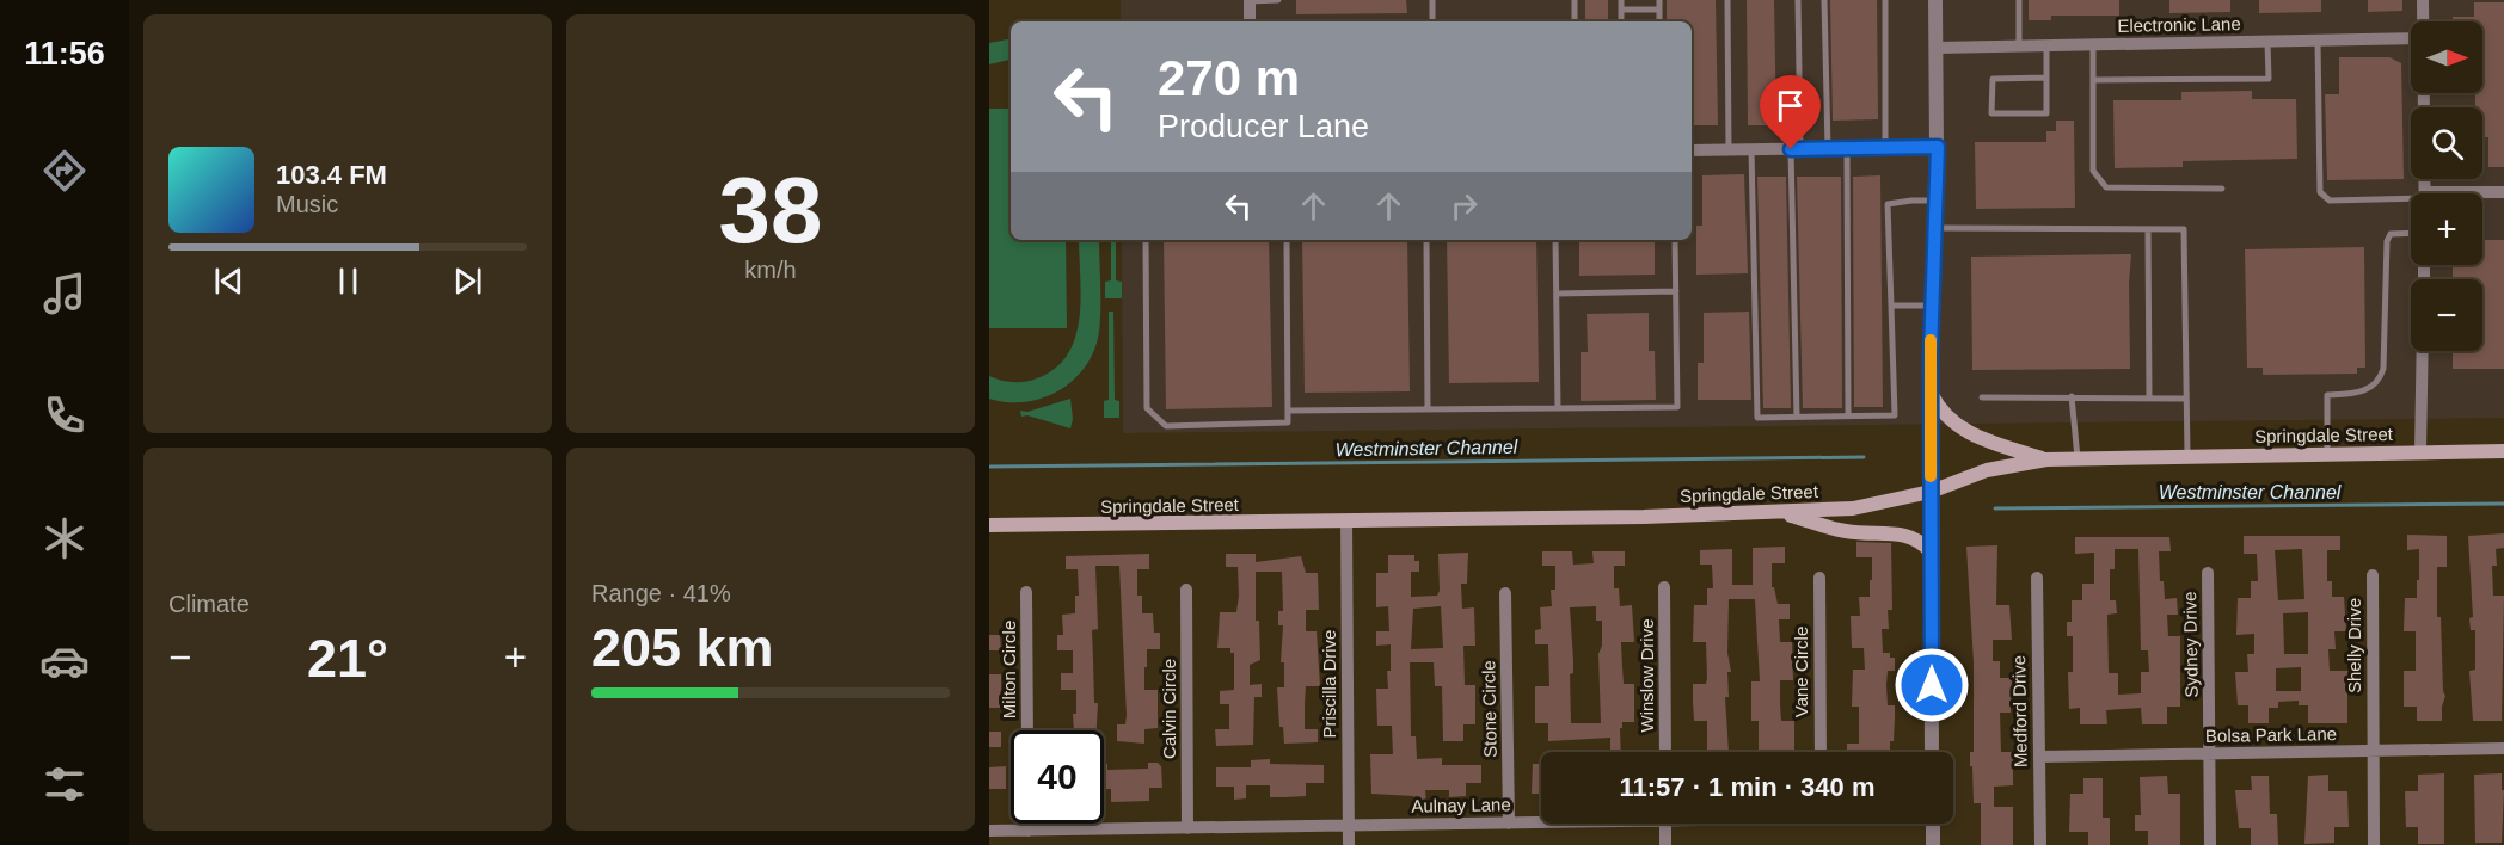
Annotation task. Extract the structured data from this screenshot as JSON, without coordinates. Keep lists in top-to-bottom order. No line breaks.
{"streets":{"main road":["Springdale Street"],"street":["Electronic Lane","Sydney Drive","Shelly Drive","Milton Circle","Vane Circle","Winslow Drive","Priscilla Drive","Calvin Circle","Stone Circle","Medford Drive","Bolsa Park Lane","Aulnay Lane"]},"crossings":[["Springdale Street","Priscilla Drive"],["Sydney Drive","Bolsa Park Lane"],["Shelly Drive","Bolsa Park Lane"],["Priscilla Drive","Aulnay Lane"],["Calvin Circle","Aulnay Lane"],["Stone Circle","Aulnay Lane"],["Medford Drive","Bolsa Park Lane"]],"water":["Westminster Channel"],"north":"right","page":{"tabs":"11:56","tile":[["38","km/h"],"Climate",["Range · 41%","205 km"]],"map_buttons":["+","−"],"turn":["270 m","Producer Lane"],"song":["103.4 FM","Music"],"heat":["−","21°","+"],"limit":"40","trip":"11:57 · 1 min · 340 m"}}
